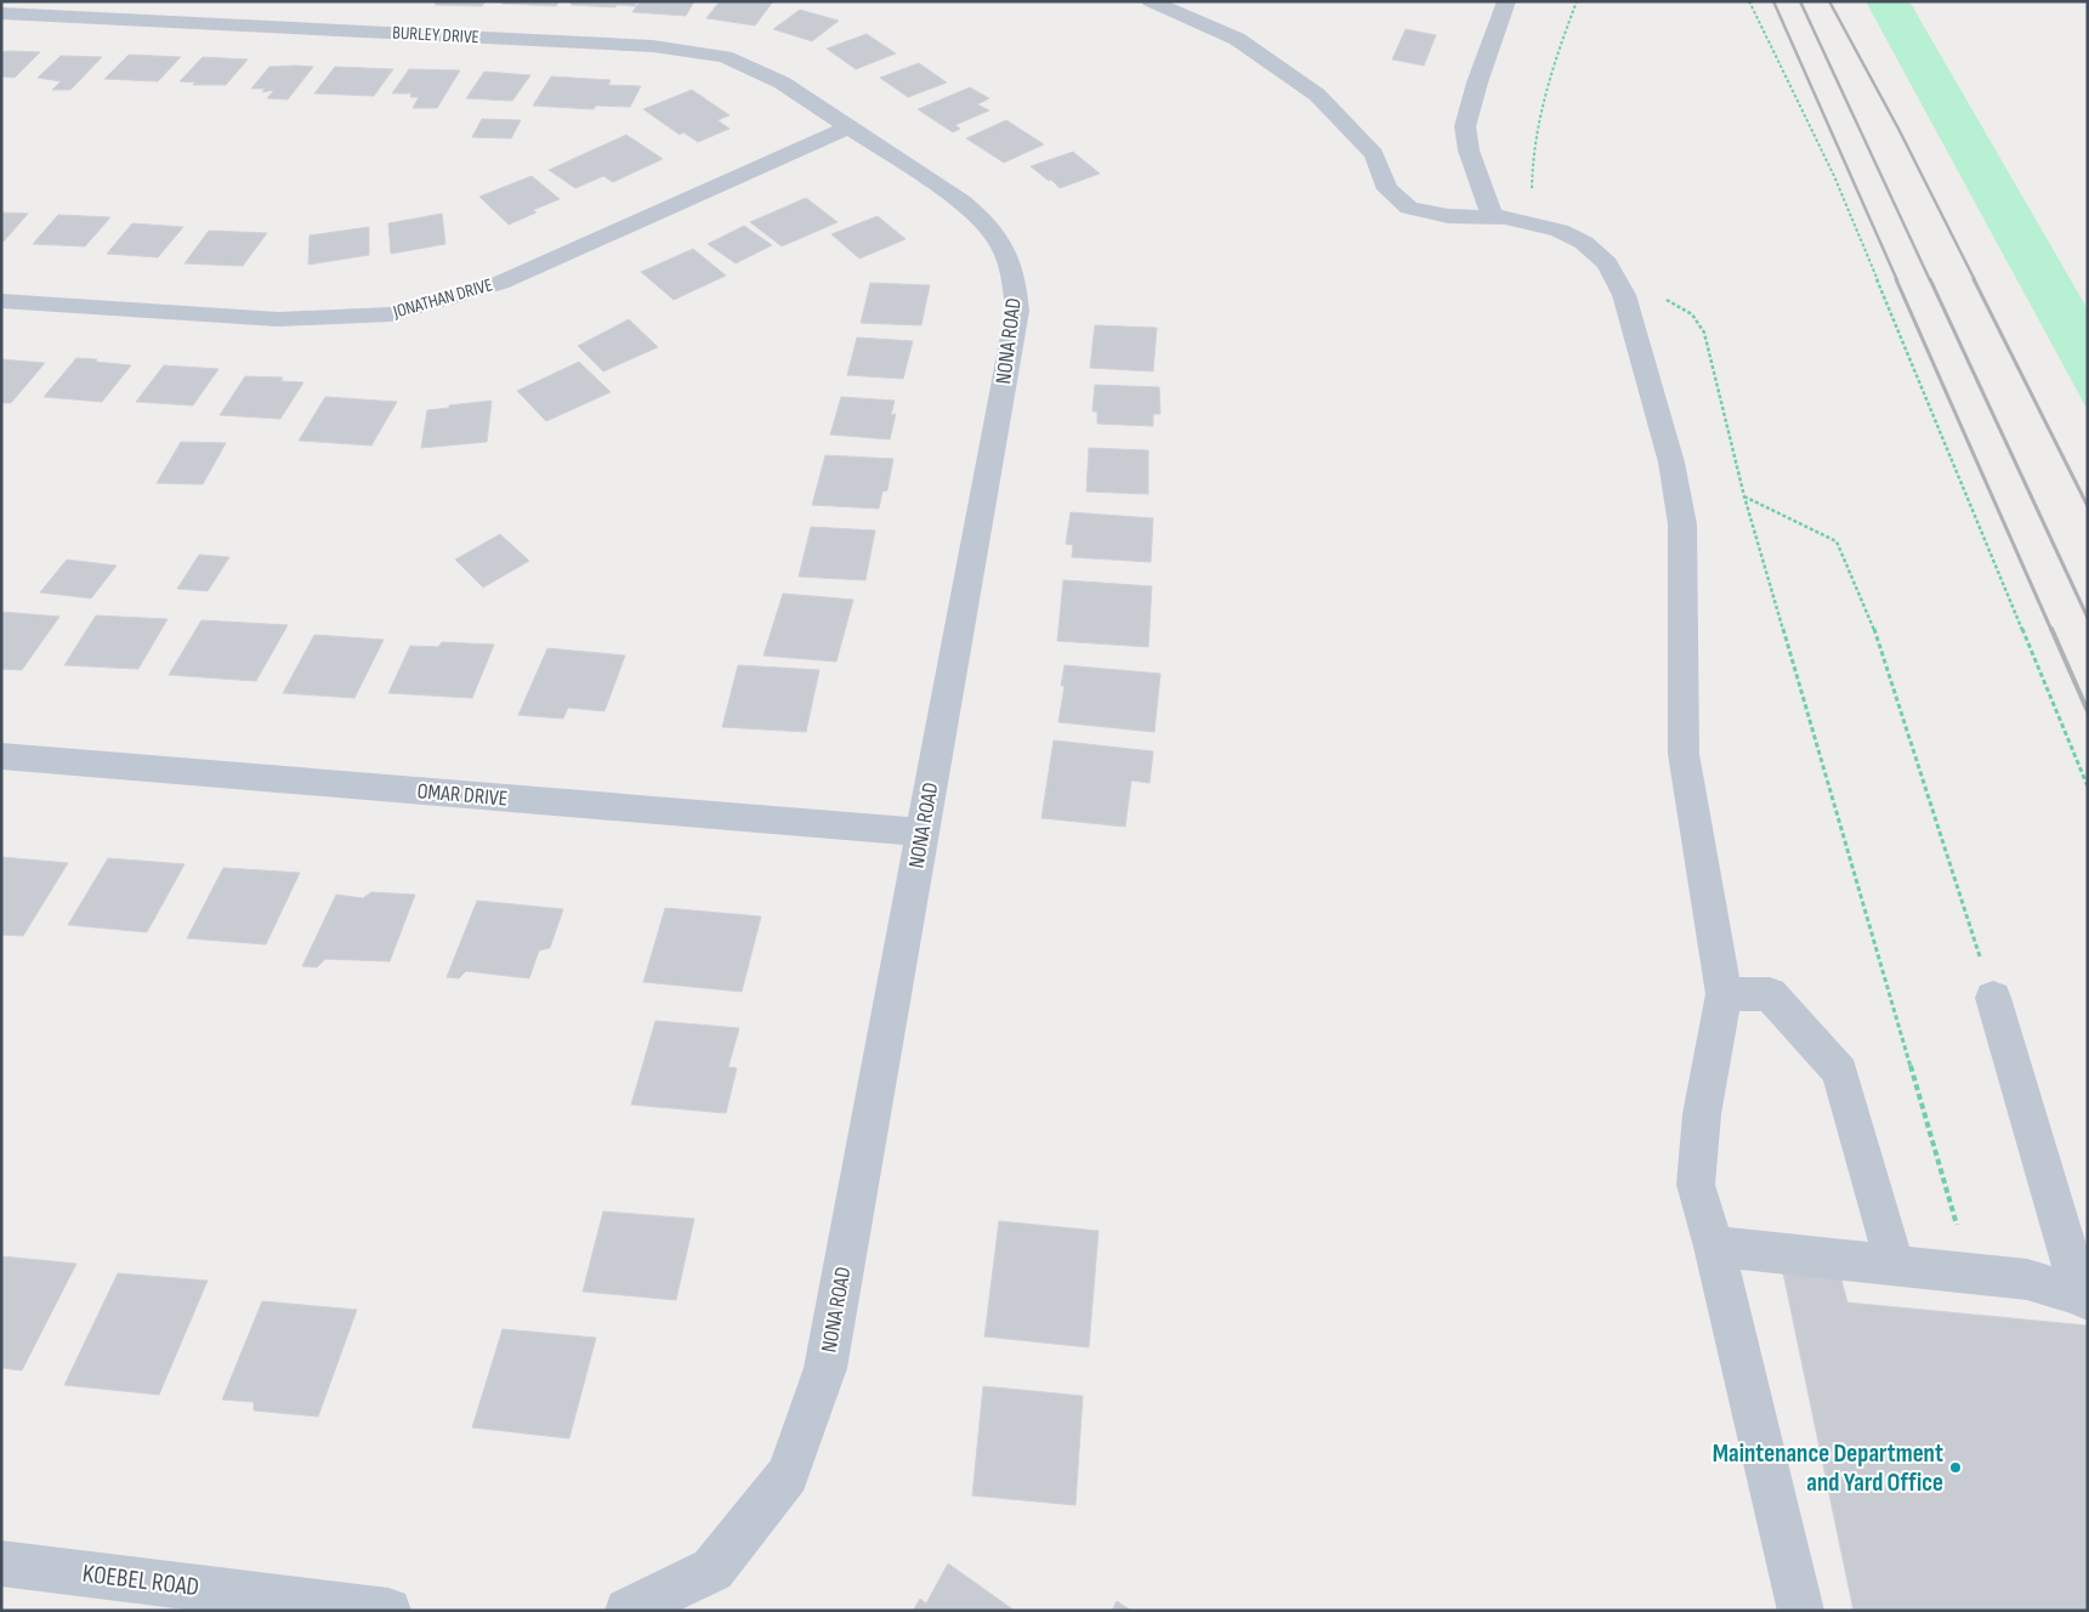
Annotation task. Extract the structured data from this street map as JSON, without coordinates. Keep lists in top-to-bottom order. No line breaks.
{"streets":{"street":["BURLEY DRIVE","JONATHAN DRIVE","NONA ROAD","OMAR DRIVE","KOEBEL ROAD"]},"crossings":[["BURLEY DRIVE","JONATHAN DRIVE"],["BURLEY DRIVE","NONA ROAD"],["JONATHAN DRIVE","NONA ROAD"],["NONA ROAD","OMAR DRIVE"]],"places":["Maintenance Department and Yard Office"]}
